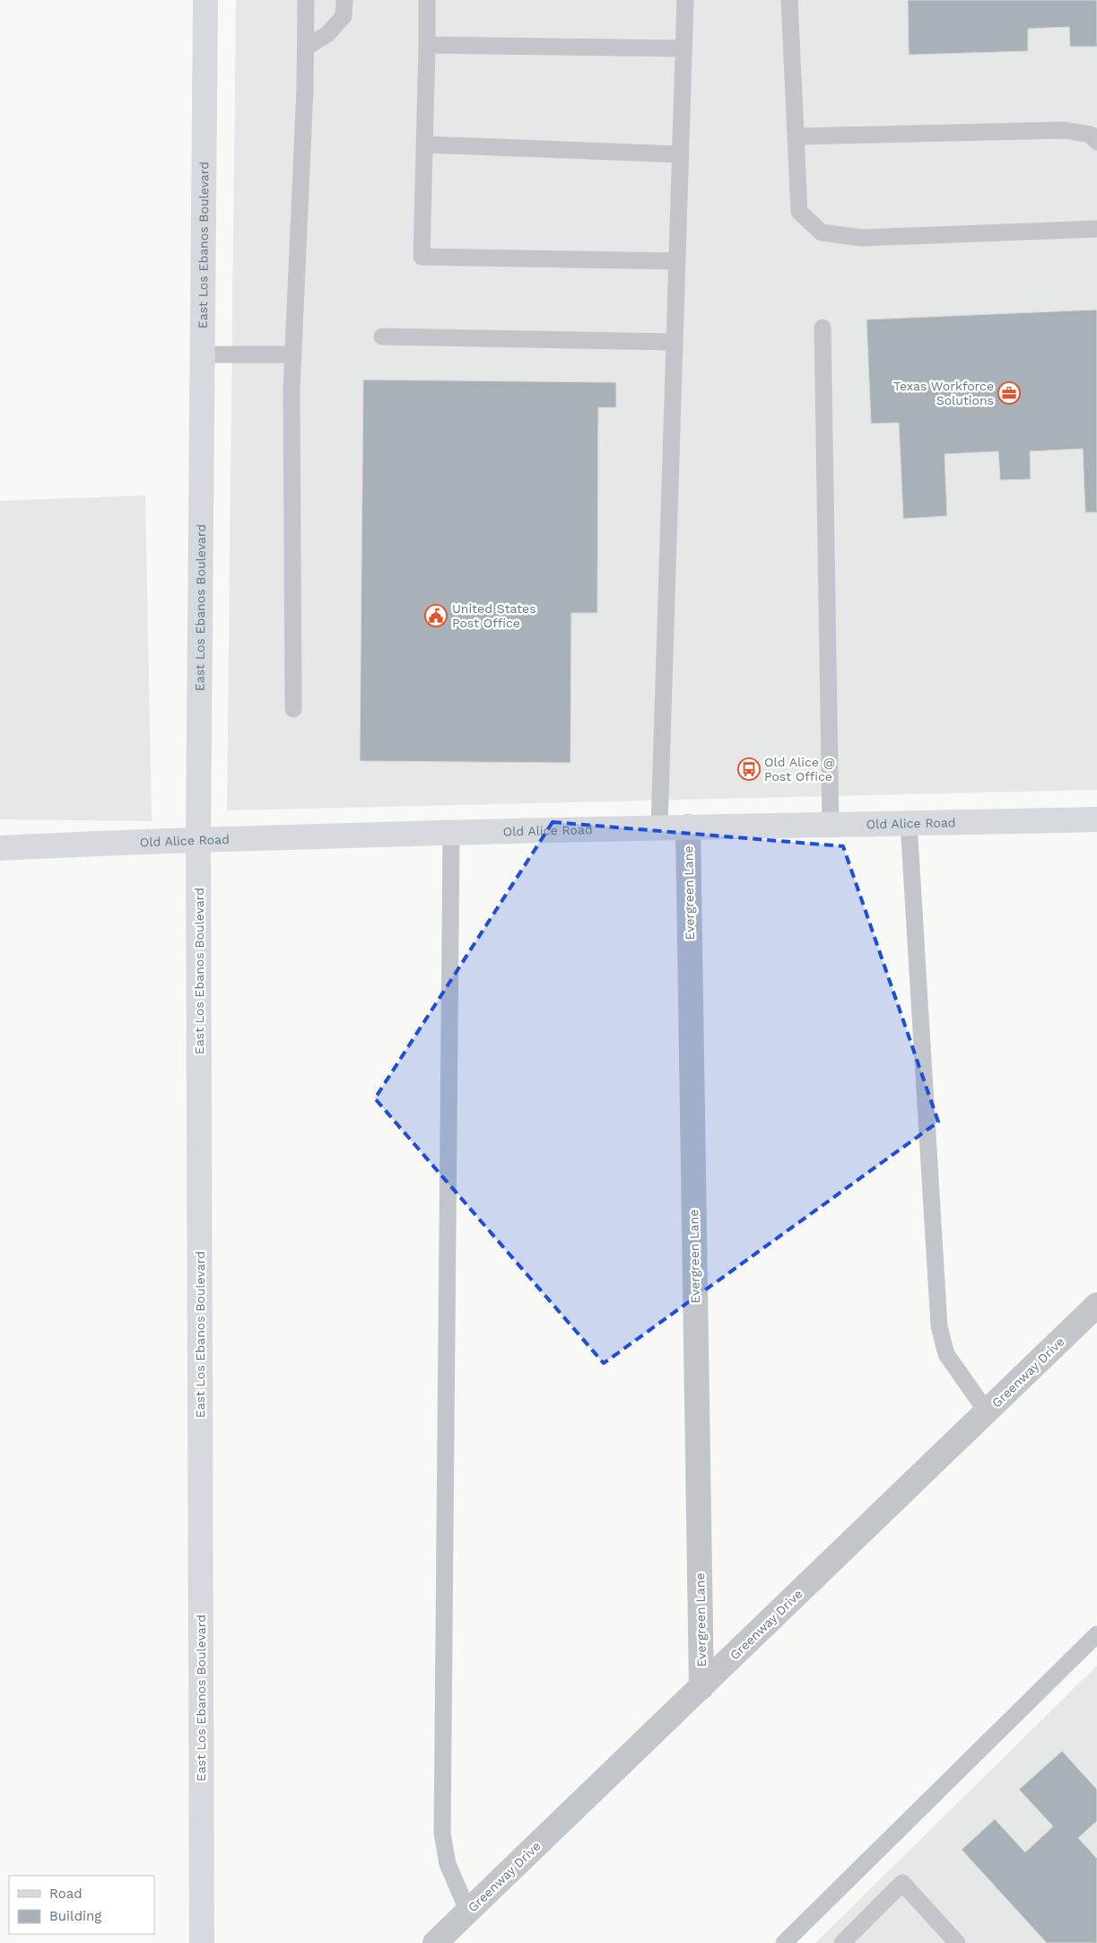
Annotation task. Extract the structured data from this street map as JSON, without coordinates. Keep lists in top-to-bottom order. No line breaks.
{"streets":{"street":["East Los Ebanos Boulevard","Old Alice Road","Evergreen Lane","Greenway Drive"]},"crossings":[["East Los Ebanos Boulevard","Old Alice Road"],["Old Alice Road","Evergreen Lane"],["Evergreen Lane","Greenway Drive"]],"places":{"office":["Texas Workforce Solutions"],"public building":["United States Post Office"],"bus stop":["Old Alice @ Post Office"]},"legend":["Road","Building"]}
